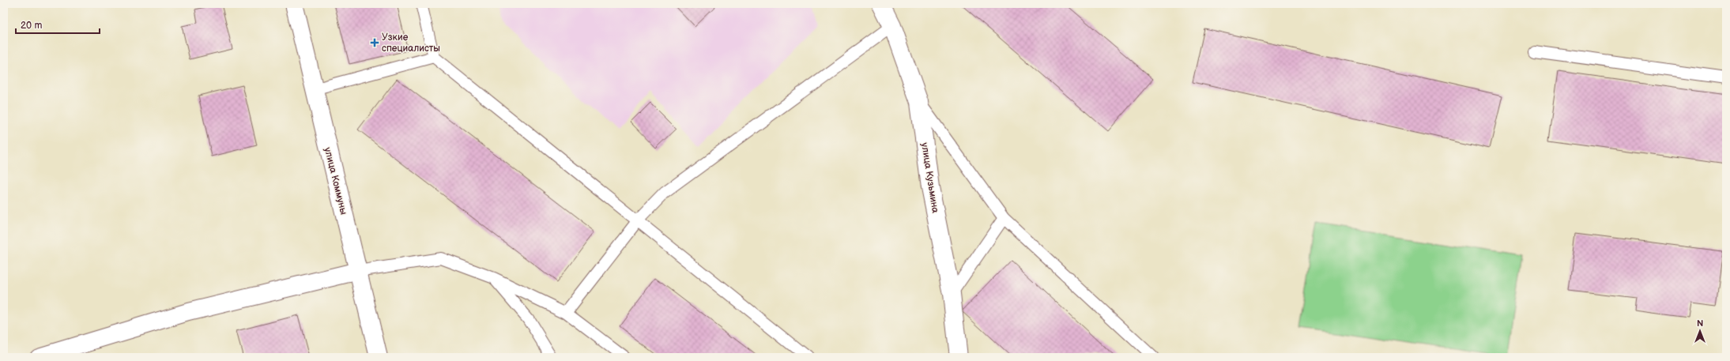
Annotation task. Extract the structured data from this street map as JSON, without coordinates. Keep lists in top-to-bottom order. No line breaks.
{"streets":{"street":["улица Кузьмина","улица Коммуны"]},"places":{"health":["Узкие специалисты"]},"scale_bar":"20 m","north":"top"}
